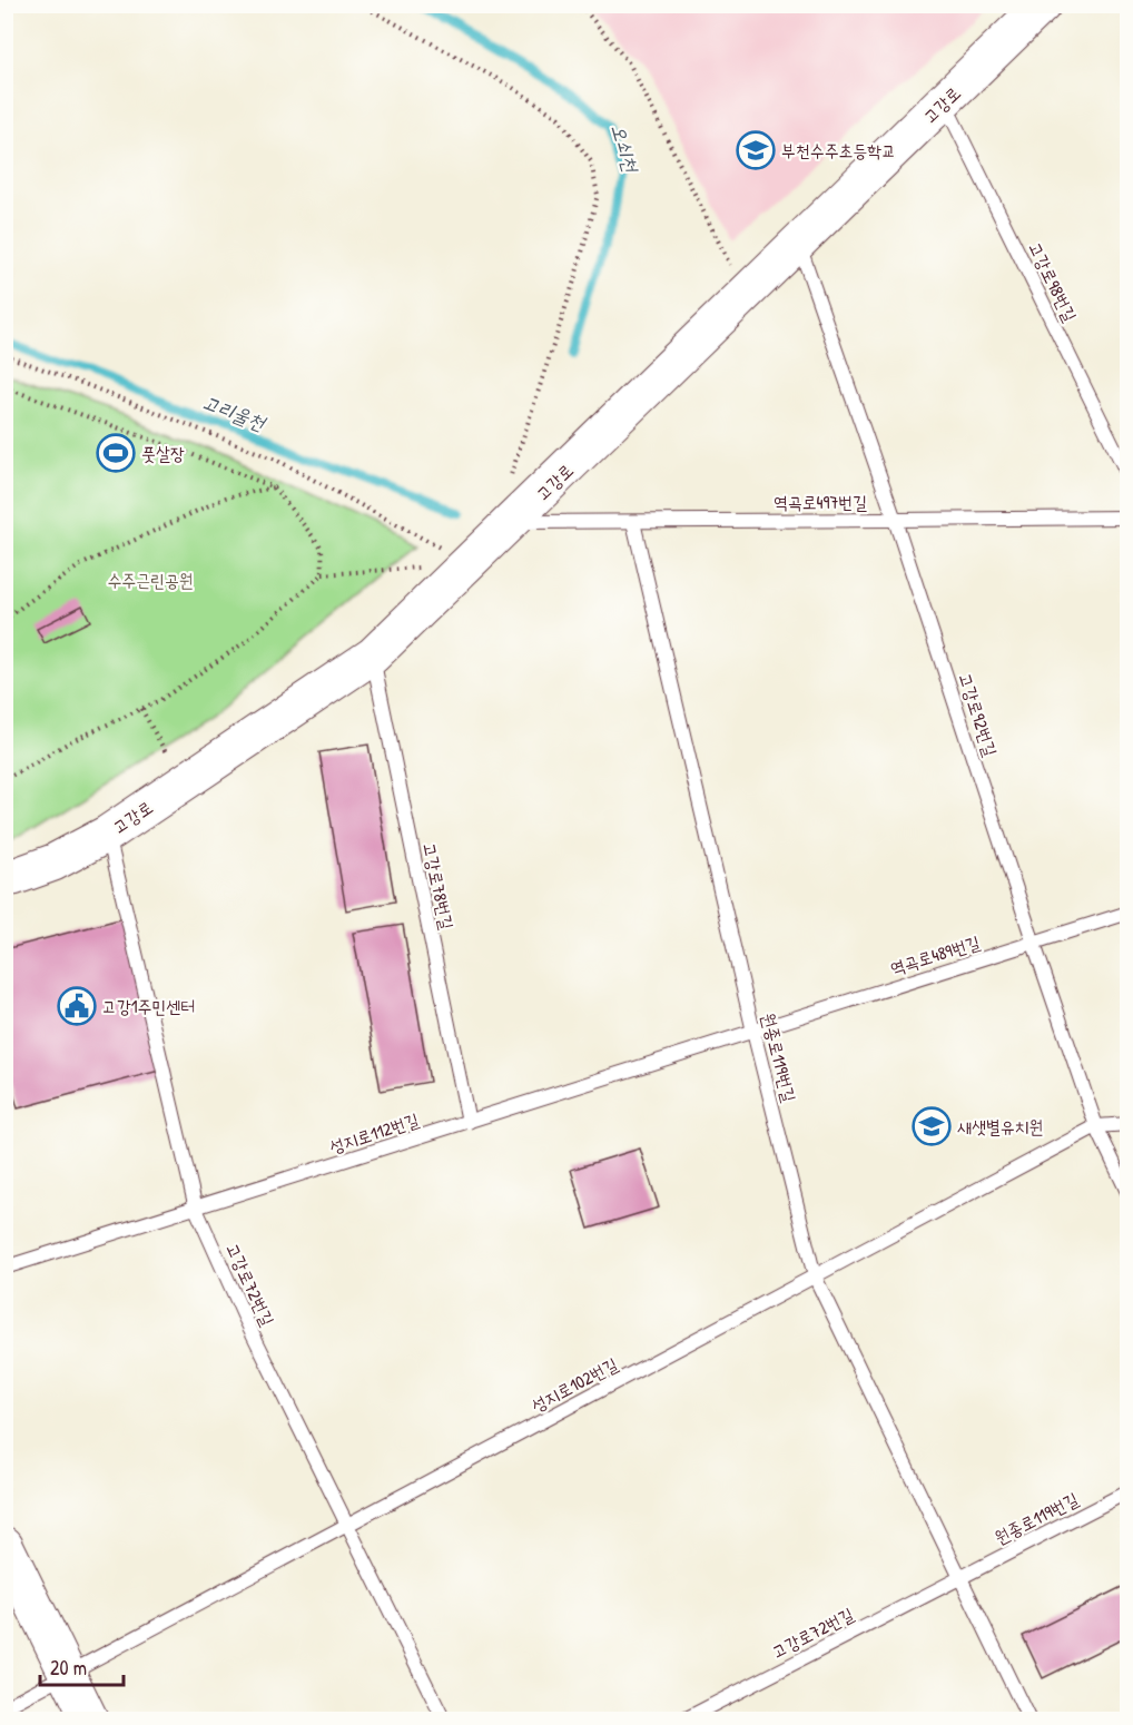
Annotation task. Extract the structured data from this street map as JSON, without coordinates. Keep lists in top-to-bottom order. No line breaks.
{"streets":{"street":["고강로"],"lane":["고강로98번길","역곡로497번길","고강로92번길","고강로78번길","역곡로489번길","원종로119번길","성지로112번길","고강로72번길","성지로102번길"]},"crossings":[["고강로","고강로98번길"],["고강로","역곡로497번길"],["고강로","고강로92번길"],["고강로","고강로78번길"],["고강로","고강로72번길"],["역곡로497번길","고강로92번길"],["역곡로497번길","원종로119번길"],["고강로92번길","역곡로489번길"],["고강로92번길","성지로102번길"],["고강로78번길","성지로112번길"],["역곡로489번길","원종로119번길"],["역곡로489번길","성지로112번길"],["원종로119번길","성지로112번길"],["원종로119번길","고강로72번길"],["원종로119번길","성지로102번길"],["성지로112번길","고강로72번길"],["고강로72번길","성지로102번길"]],"water":["오쇠천","고리울천"],"parks":["수주근린공원"],"places":{"school or university":["부천수주초등학교","새샛별유치원"],"sports":["풋살장"],"public building":["고강1주민센터"]},"scale_bar":"20 m"}
